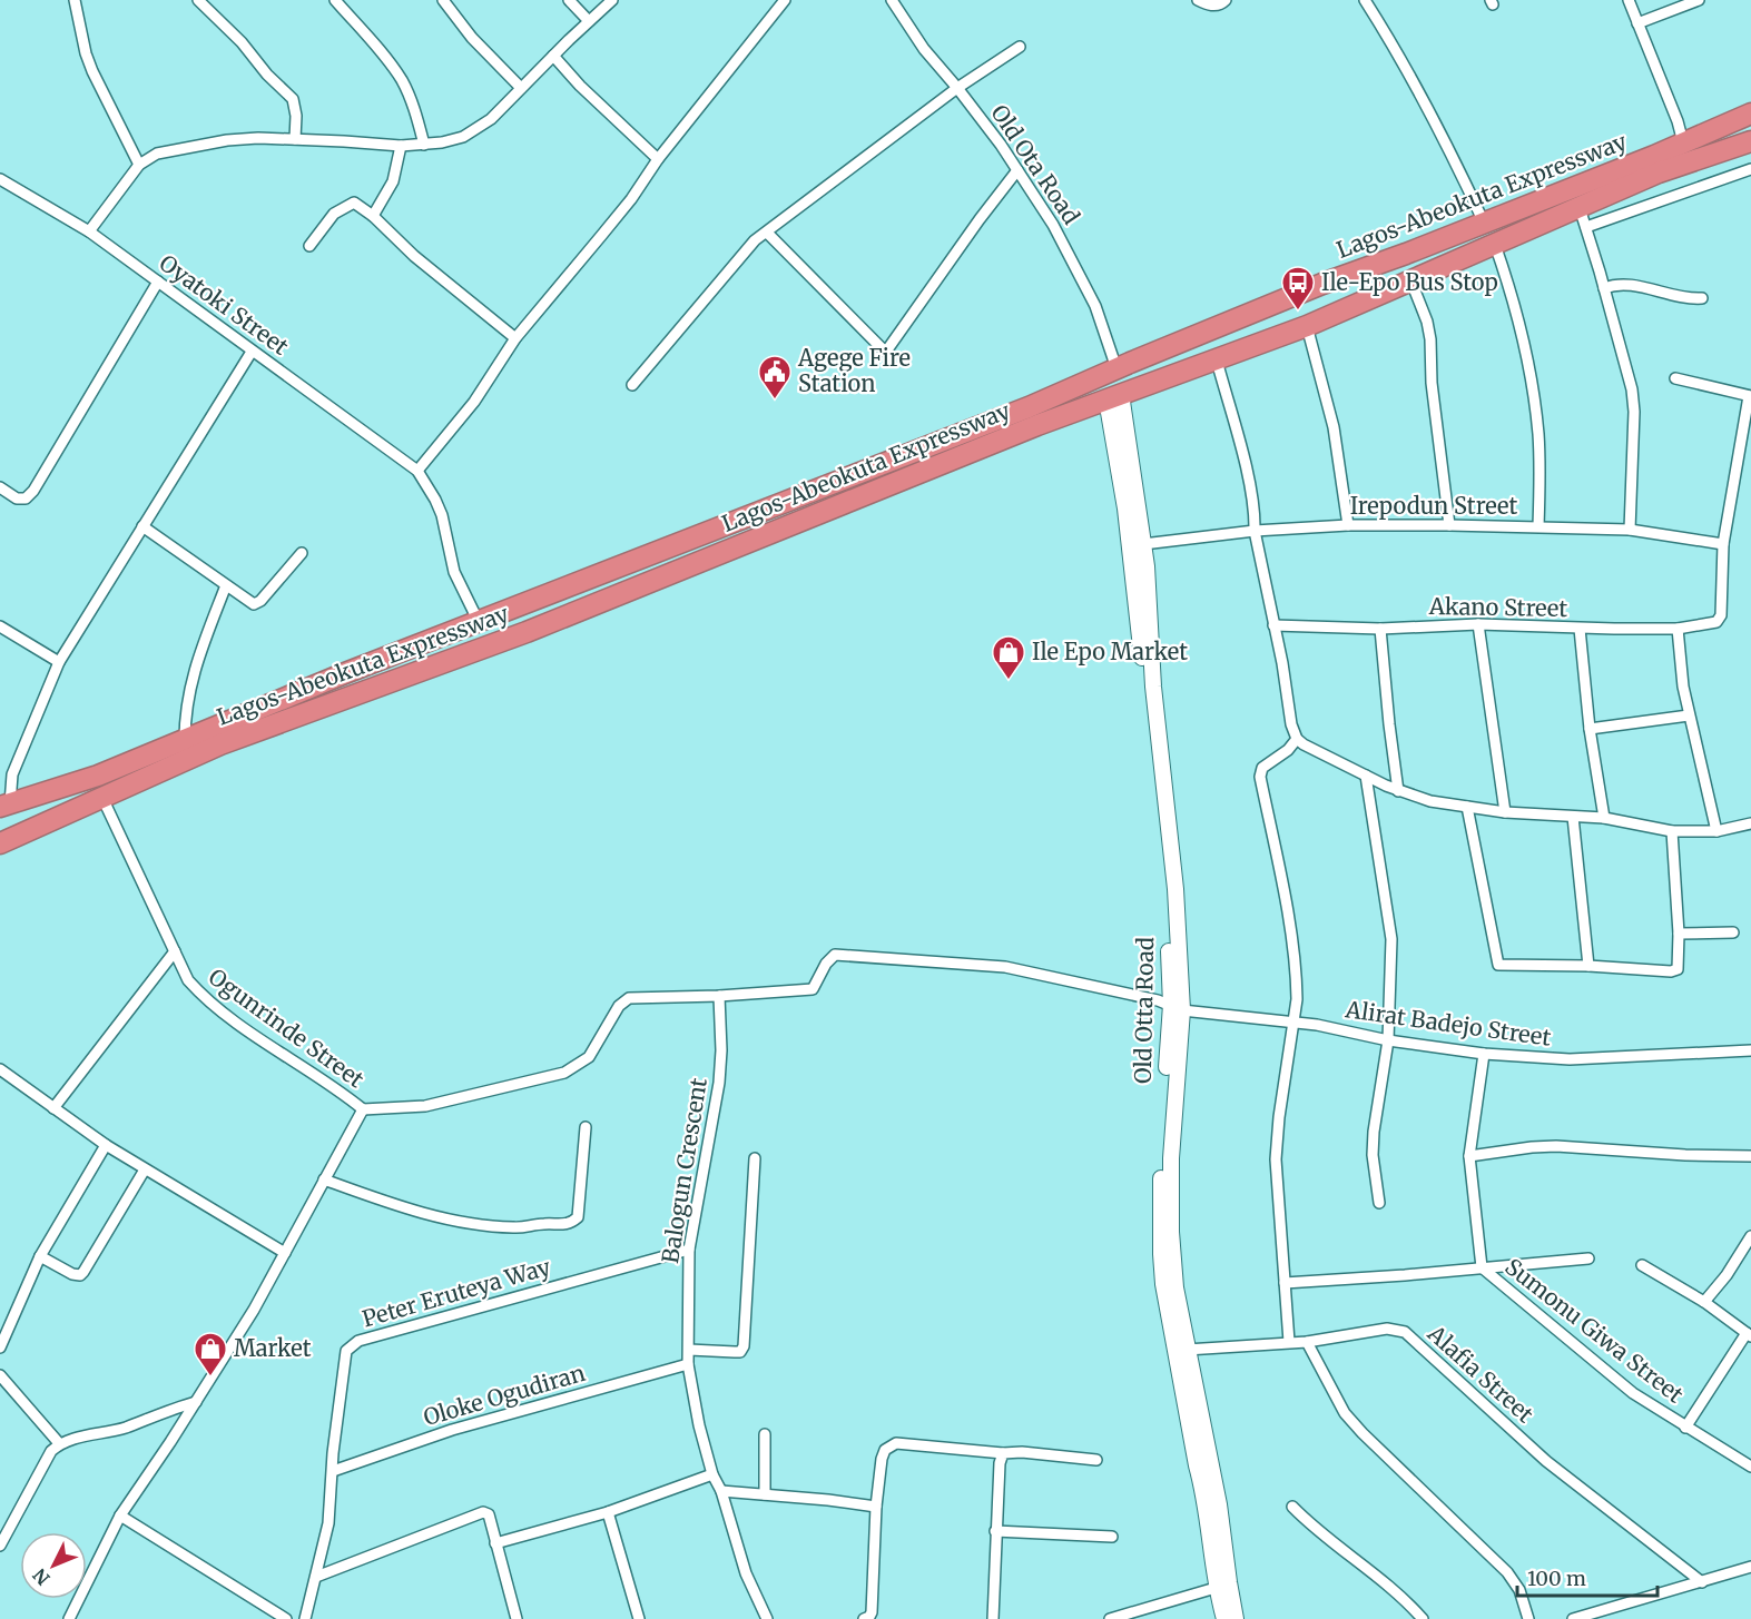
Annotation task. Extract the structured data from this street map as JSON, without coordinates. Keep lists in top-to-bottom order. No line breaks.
{"streets":{"highway":["Lagos-Abeokuta Expressway"],"main road":["Old Otta Road"],"street":["Old Ota Road","Oyatoki Street","Irepodun Street","Akano Street","Alirat Badejo Street","Ogunrinde Street","Balogun Crescent","Peter Eruteya Way","Sumonu Giwa Street","Alafia Street","Oloke Ogudiran"]},"crossings":[["Old Ota Road","Lagos-Abeokuta Expressway"],["Lagos-Abeokuta Expressway","Old Otta Road"],["Lagos-Abeokuta Expressway","Ogunrinde Street"],["Irepodun Street","Akano Street"],["Old Otta Road","Alirat Badejo Street"],["Old Otta Road","Alafia Street"],["Alirat Badejo Street","Balogun Crescent"],["Balogun Crescent","Peter Eruteya Way"],["Balogun Crescent","Oloke Ogudiran"],["Peter Eruteya Way","Oloke Ogudiran"]],"places":{"bus stop":["Ile-Epo Bus Stop"],"public building":["Agege Fire Station"],"shop":["Ile Epo Market","Market"]},"scale_bar":"100 m","north":"bottom left"}
